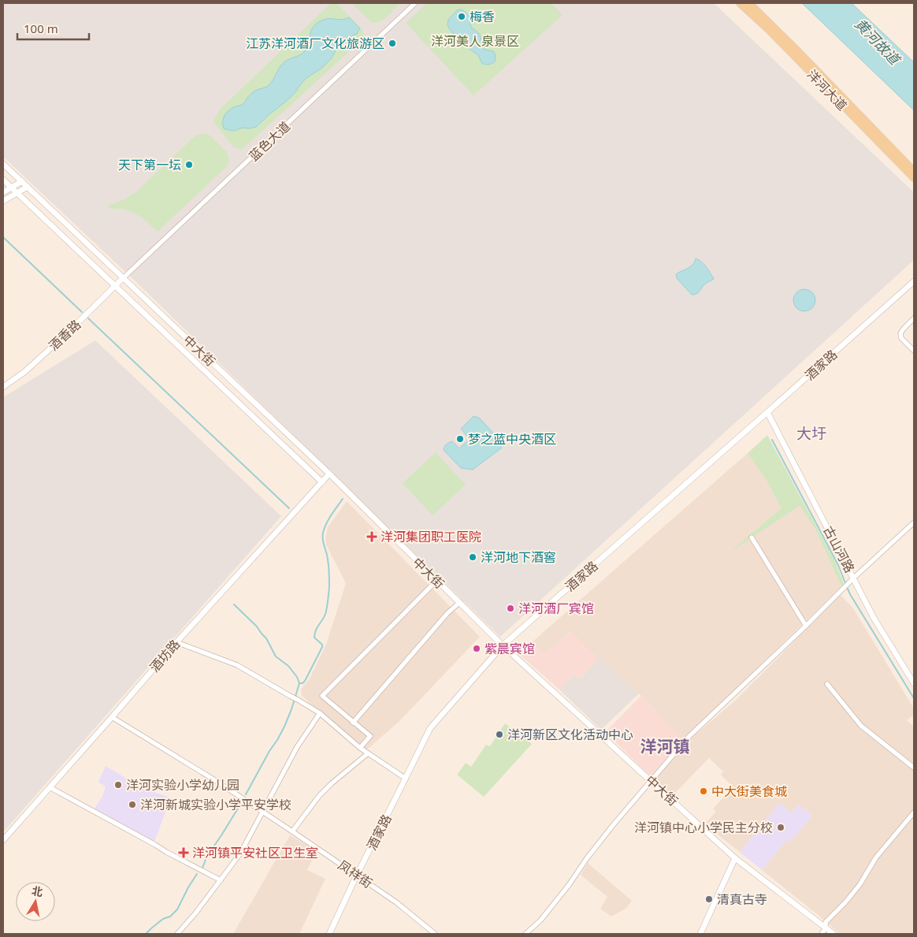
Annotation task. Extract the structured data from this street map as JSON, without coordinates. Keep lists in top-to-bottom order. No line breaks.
{"streets":{"main road":["洋河大道"],"street":["蓝色大道","酒香路","中大街","酒家路","古山河路","酒坊路","凤祥街"]},"crossings":[["蓝色大道","酒香路"],["蓝色大道","中大街"],["酒香路","中大街"],["中大街","酒家路"],["中大街","酒坊路"],["酒家路","古山河路"],["酒家路","凤祥街"],["酒坊路","凤祥街"]],"districts":["大圩","洋河镇"],"water":["黄河故道"],"parks":["洋河美人泉景区"],"places":{"other":["梅香","江苏洋河酒厂文化旅游区","天下第一坛","梦之蓝中央酒区","洋河地下酒窖","洋河酒厂宾馆","紫晨宾馆","洋河新区文化活动中心","洋河实验小学幼儿园","中大街美食城","洋河新城实验小学平安学校","洋河镇中心小学民主分校","清真古寺"],"health":["洋河集团职工医院","洋河镇平安社区卫生室"]},"scale_bar":"100 m","north":"top"}
